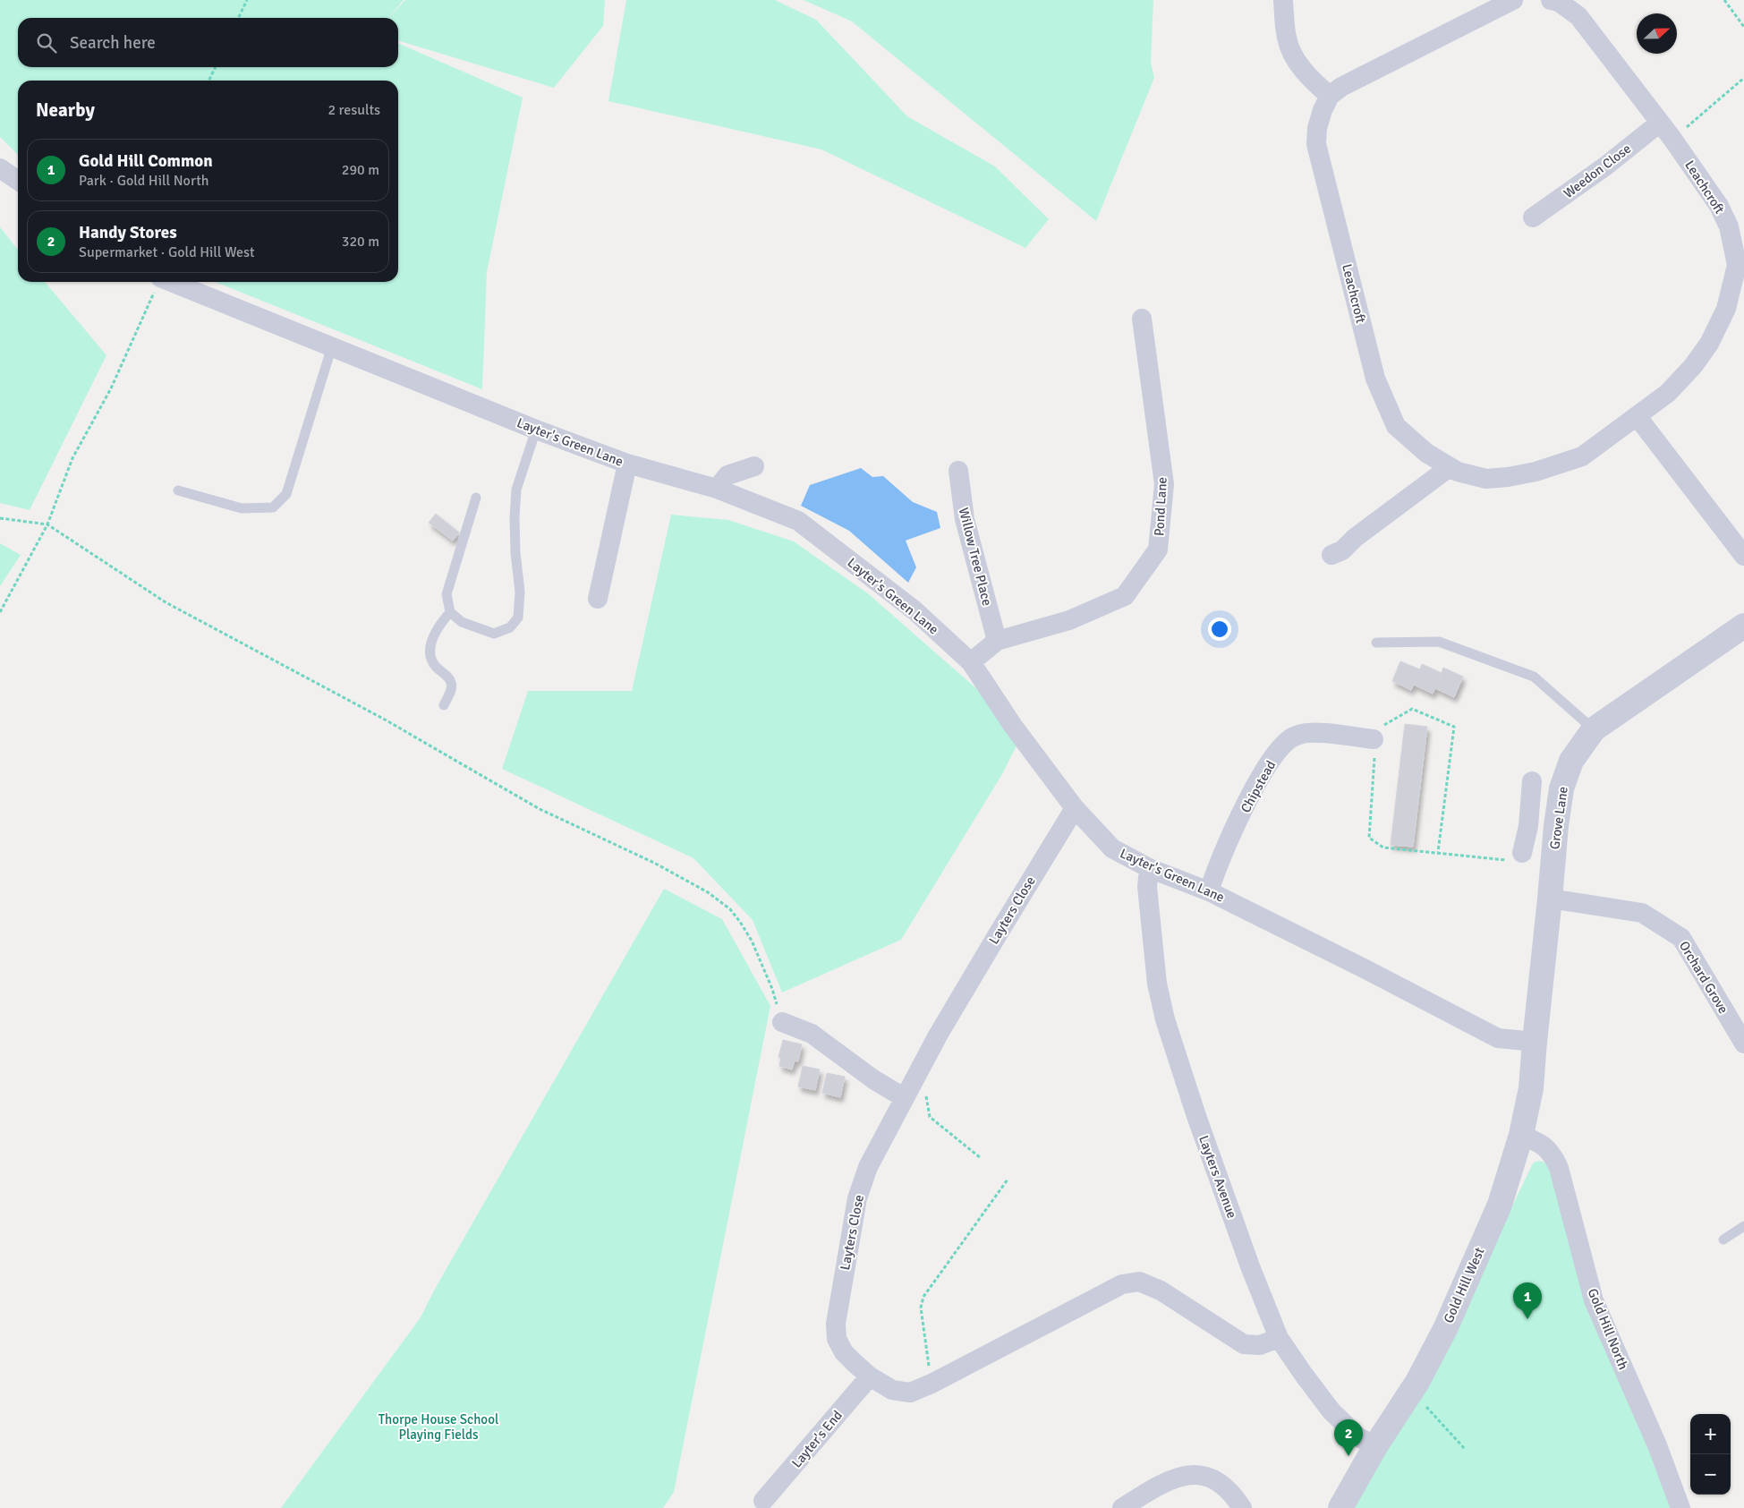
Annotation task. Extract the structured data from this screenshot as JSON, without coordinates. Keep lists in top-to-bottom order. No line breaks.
{"streets":{"street":["Weedon Close","Leachcroft","Layter's Green Lane","Pond Lane","Willow Tree Place","Chipstead","Grove Lane","Layters Close","Orchard Grove","Layters Avenue","Gold Hill West","Gold Hill North","Layter's End"]},"crossings":[["Weedon Close","Leachcroft"],["Layter's Green Lane","Pond Lane"],["Layter's Green Lane","Chipstead"],["Layter's Green Lane","Grove Lane"],["Layter's Green Lane","Layters Close"],["Layter's Green Lane","Layters Avenue"],["Layter's Green Lane","Gold Hill West"],["Pond Lane","Willow Tree Place"],["Grove Lane","Orchard Grove"],["Grove Lane","Gold Hill West"],["Layters Close","Layters Avenue"],["Layters Close","Layter's End"],["Layters Avenue","Gold Hill West"],["Gold Hill West","Gold Hill North"]],"parks":["Thorpe House School Playing Fields"],"north":"right","page":{"search":"Search here","heading":["Nearby","2 results"],"list":[{"mark":"1","name":"Gold Hill Common","note":"Park · Gold Hill North","value":"290 m"},{"mark":"2","name":"Handy Stores","note":"Supermarket · Gold Hill West","value":"320 m"}],"pins":["1","2"],"map_buttons":["+","−"]}}
